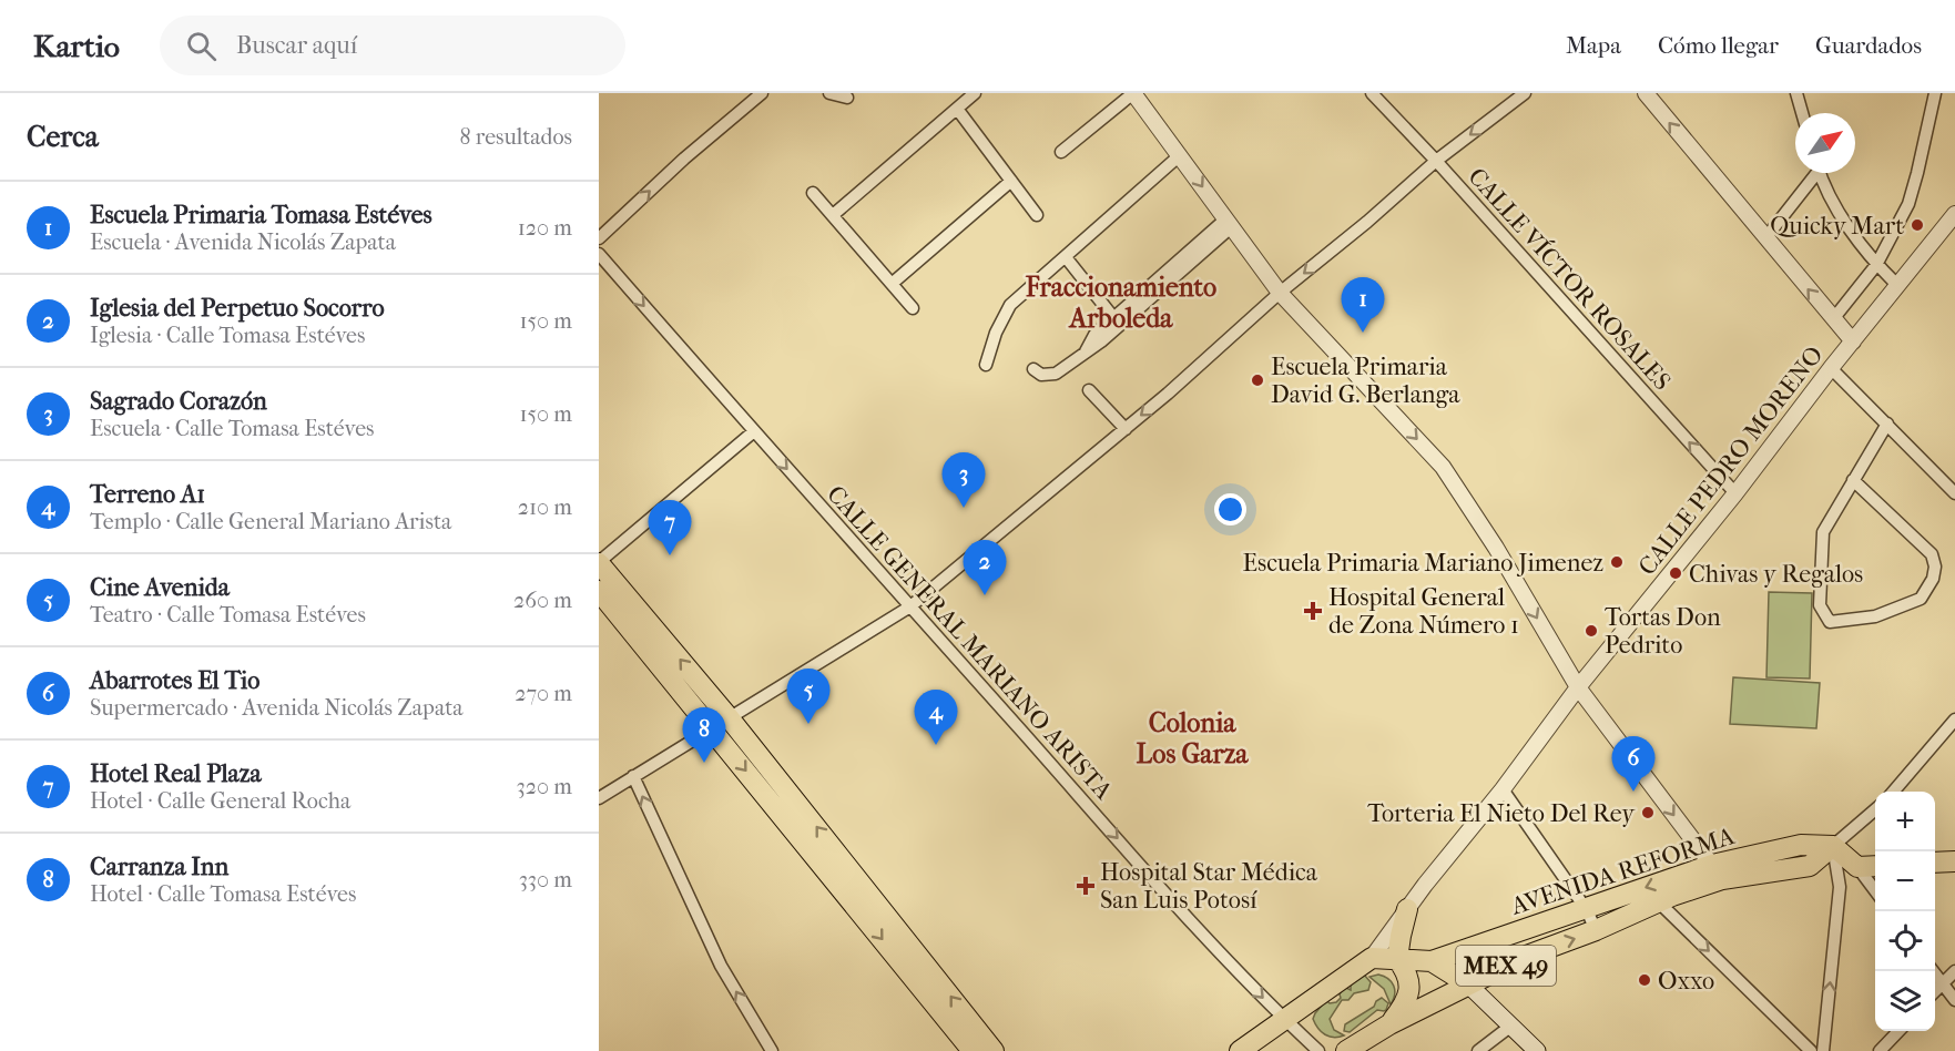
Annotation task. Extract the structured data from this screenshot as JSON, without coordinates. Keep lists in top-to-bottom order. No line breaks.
{"streets":{"main road":["AVENIDA REFORMA","MEX 49"],"street":["CALLE VÍCTOR ROSALES","CALLE PEDRO MORENO","CALLE GENERAL MARIANO ARISTA"]},"crossings":[["CALLE VÍCTOR ROSALES","CALLE PEDRO MORENO"]],"one_way":["CALLE VÍCTOR ROSALES","CALLE GENERAL MARIANO ARISTA"],"districts":["Fraccionamiento Arboleda","Colonia Los Garza"],"places":{"other":["Quicky Mart","Escuela Primaria David G. Berlanga","Escuela Primaria Mariano Jimenez","Chivas y Regalos","Tortas Don Pedrito","Torteria El Nieto Del Rey","Oxxo"],"health":["Hospital General de Zona Número 1","Hospital Star Médica San Luis Potosí"]},"north":"top right","page":{"header":"Kartio","search":"Buscar aquí","nav":["Mapa","Cómo llegar","Guardados"],"heading":["Cerca","8 resultados"],"list":[{"mark":"1","name":"Escuela Primaria Tomasa Estéves","note":"Escuela · Avenida Nicolás Zapata","value":"120 m"},{"mark":"2","name":"Iglesia del Perpetuo Socorro","note":"Iglesia · Calle Tomasa Estéves","value":"150 m"},{"mark":"3","name":"Sagrado Corazón","note":"Escuela · Calle Tomasa Estéves","value":"150 m"},{"mark":"4","name":"Terreno A1","note":"Templo · Calle General Mariano Arista","value":"210 m"},{"mark":"5","name":"Cine Avenida","note":"Teatro · Calle Tomasa Estéves","value":"260 m"},{"mark":"6","name":"Abarrotes El Tio","note":"Supermercado · Avenida Nicolás Zapata","value":"270 m"},{"mark":"7","name":"Hotel Real Plaza","note":"Hotel · Calle General Rocha","value":"320 m"},{"mark":"8","name":"Carranza Inn","note":"Hotel · Calle Tomasa Estéves","value":"330 m"}],"pins":["1","3","7","2","5","4","8","6"],"map_buttons":["+","−"]}}
